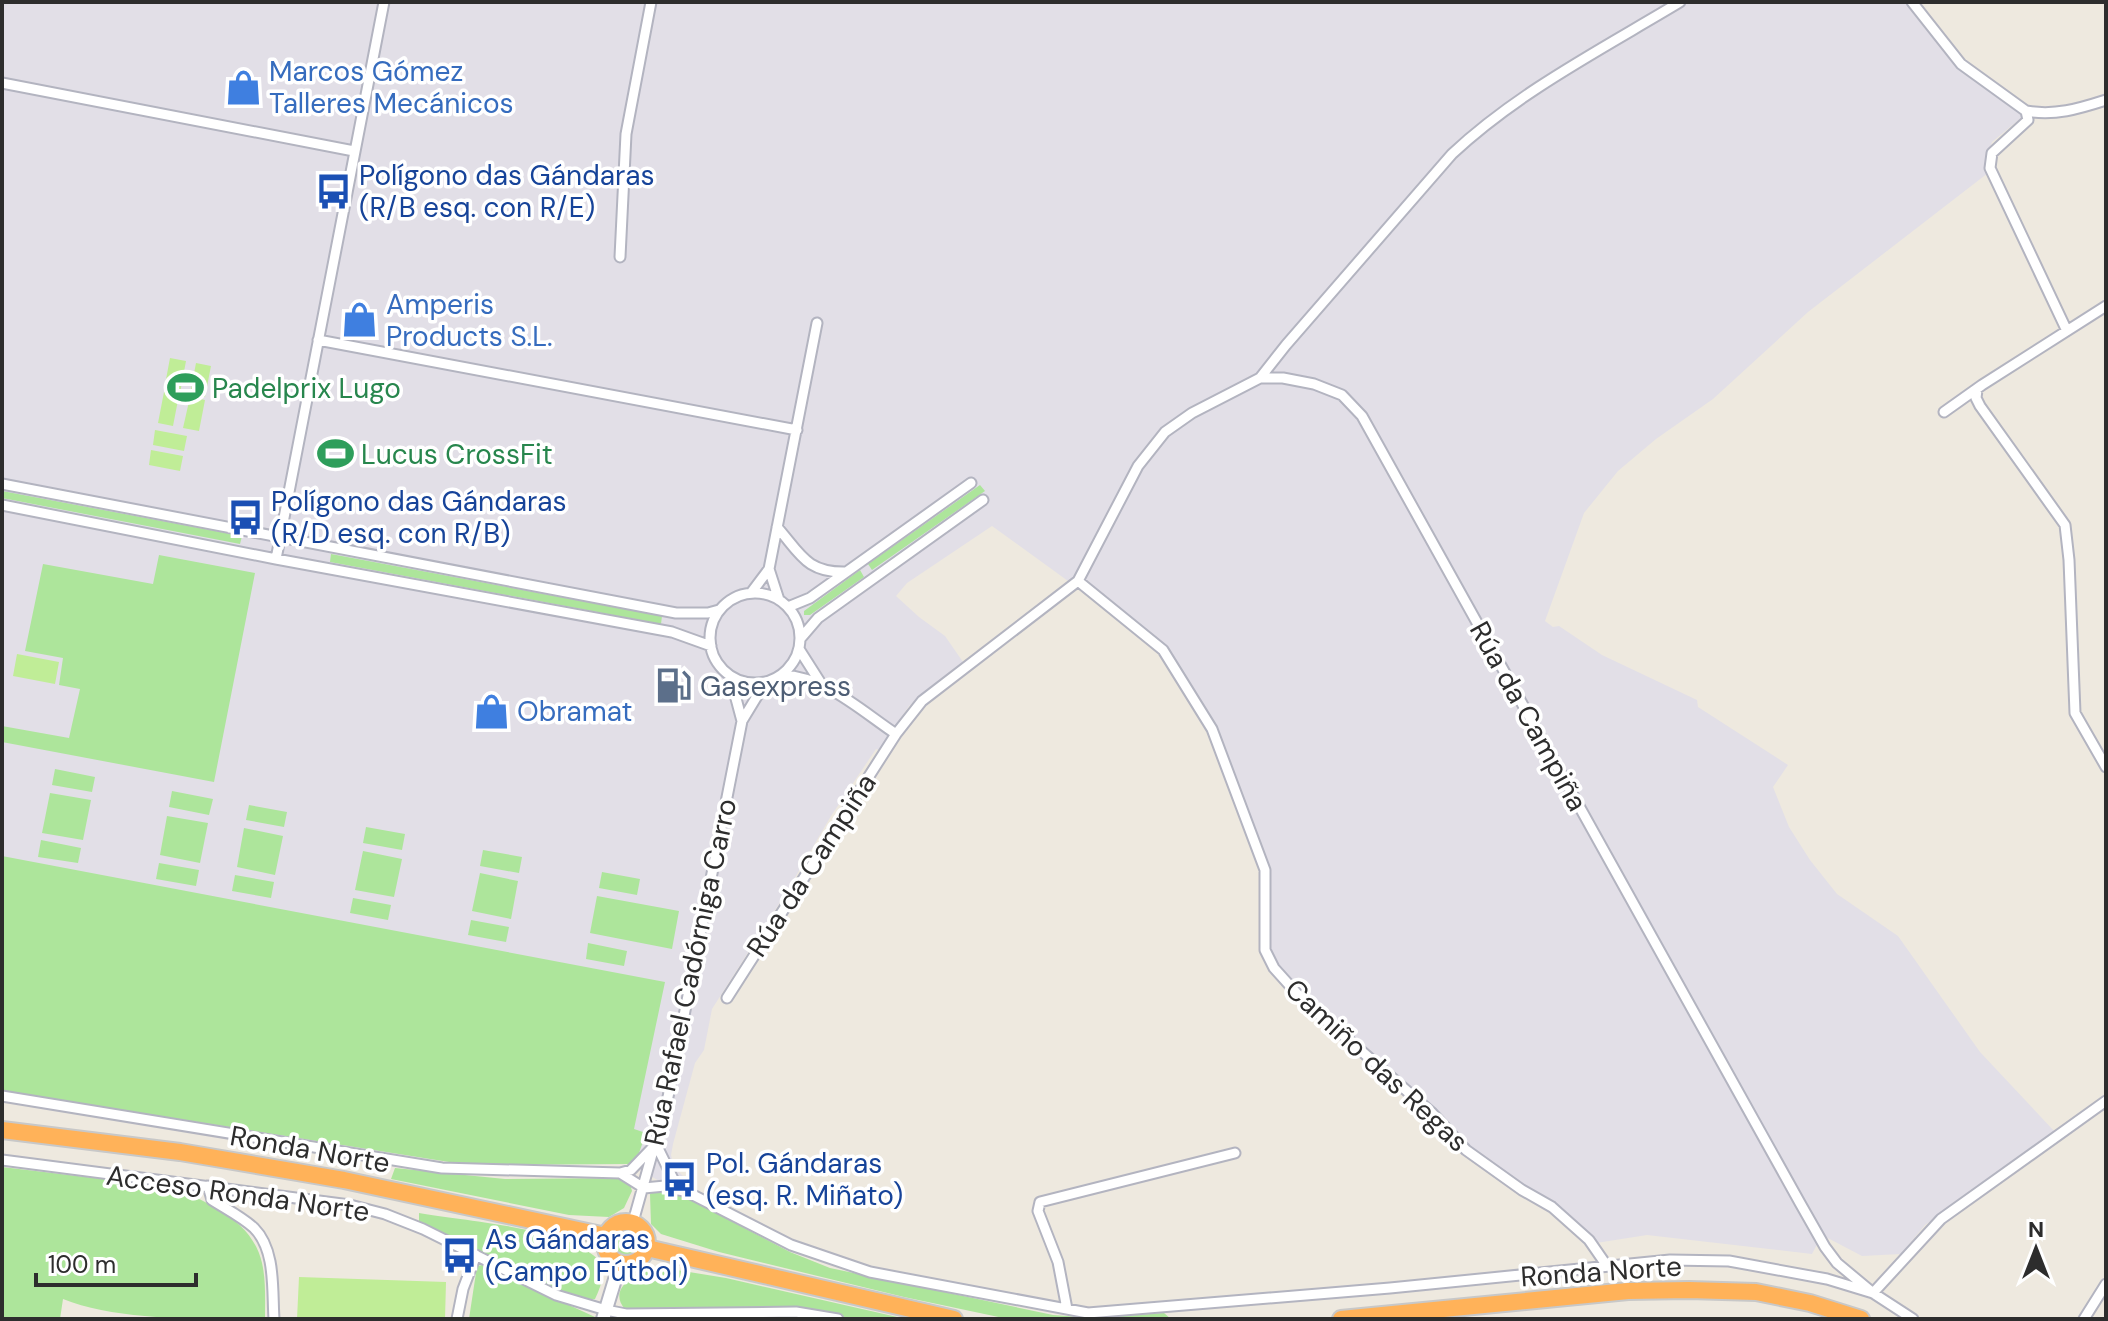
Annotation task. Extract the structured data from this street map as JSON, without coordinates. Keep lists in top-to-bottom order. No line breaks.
{"streets":{"highway":["Ronda Norte"],"street":["Rúa da Campiña","Rúa Rafael Cadórniga Carro","Camiño das Regas","Acceso Ronda Norte"]},"crossings":[["Rúa da Campiña","Camiño das Regas"],["Rúa Rafael Cadórniga Carro","Ronda Norte"]],"places":{"shop":["Marcos Gómez Talleres Mecánicos","Amperis Products S.L.","Obramat"],"bus stop":["Polígono das Gándaras (R/B esq. con R/E)","Polígono das Gándaras (R/D esq. con R/B)","Pol. Gándaras (esq. R. Miñato)","As Gándaras (Campo Fútbol)"],"sports":["Padelprix Lugo","Lucus CrossFit"],"fuel station":["Gasexpress"]},"scale_bar":"100 m","north":"top"}
